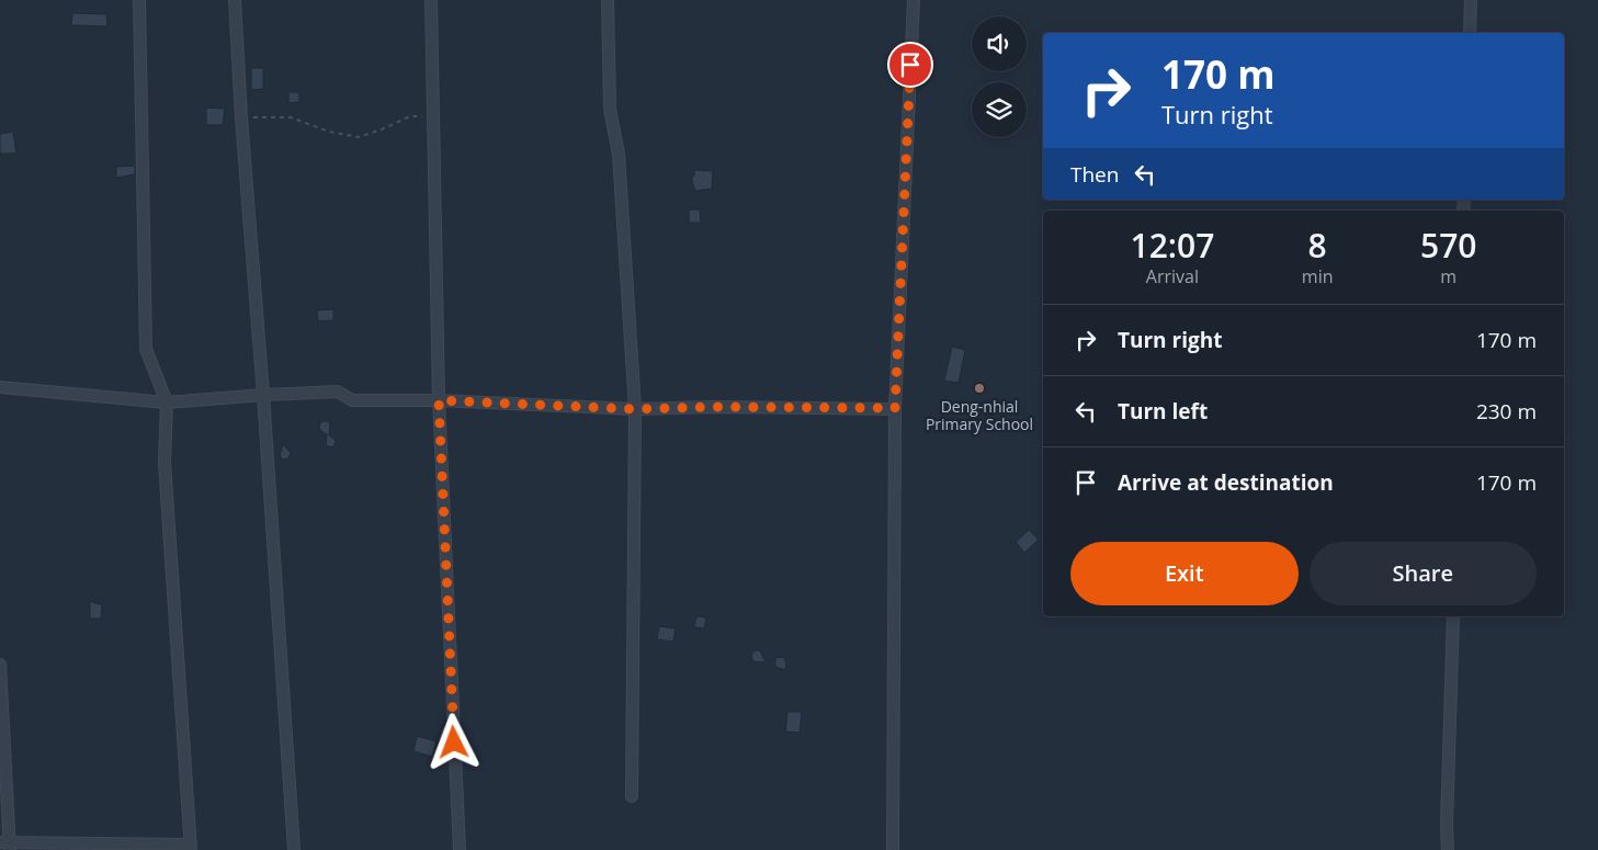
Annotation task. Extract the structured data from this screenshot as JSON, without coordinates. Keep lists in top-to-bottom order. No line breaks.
{"places":["Deng-nhial Primary School"],"page":{"turn":["170 m","Turn right"],"then":"Then","eta":["12:07","Arrival","8","min","570","m"],"list":[{"name":"Turn right","value":"170 m"},{"name":"Turn left","value":"230 m"},{"name":"Arrive at destination","value":"170 m"}],"buttons":["Exit","Share"]}}
